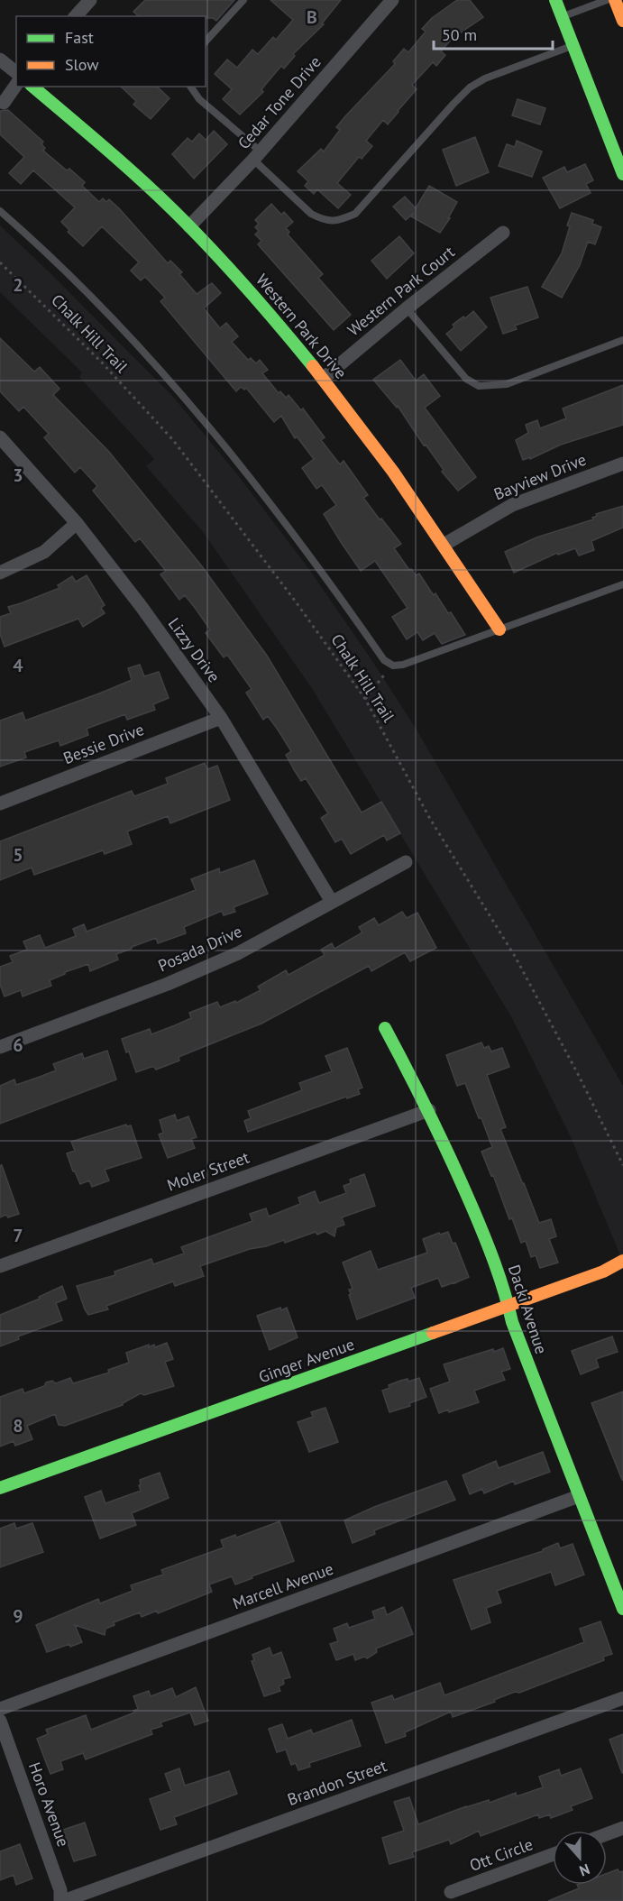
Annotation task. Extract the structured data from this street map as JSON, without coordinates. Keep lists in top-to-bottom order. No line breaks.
{"streets":{"street":["Cedar Tone Drive","Western Park Court","Western Park Drive","Bayview Drive","Lizzy Drive","Bessie Drive","Posada Drive","Moler Street","Dacki Avenue","Ginger Avenue","Marcell Avenue","Brandon Street","Horo Avenue","Ott Circle"],"path":["Chalk Hill Trail"]},"crossings":[["Cedar Tone Drive","Western Park Drive"],["Western Park Court","Western Park Drive"],["Western Park Drive","Bayview Drive"],["Lizzy Drive","Bessie Drive"],["Lizzy Drive","Posada Drive"],["Moler Street","Dacki Avenue"],["Dacki Avenue","Ginger Avenue"],["Dacki Avenue","Marcell Avenue"],["Brandon Street","Horo Avenue"]],"legend":["Fast","Slow"],"scale_bar":"50 m","north":"bottom","grid":{"columns":["B"],"rows":["2","3","4","5","6","7","8","9"]}}
